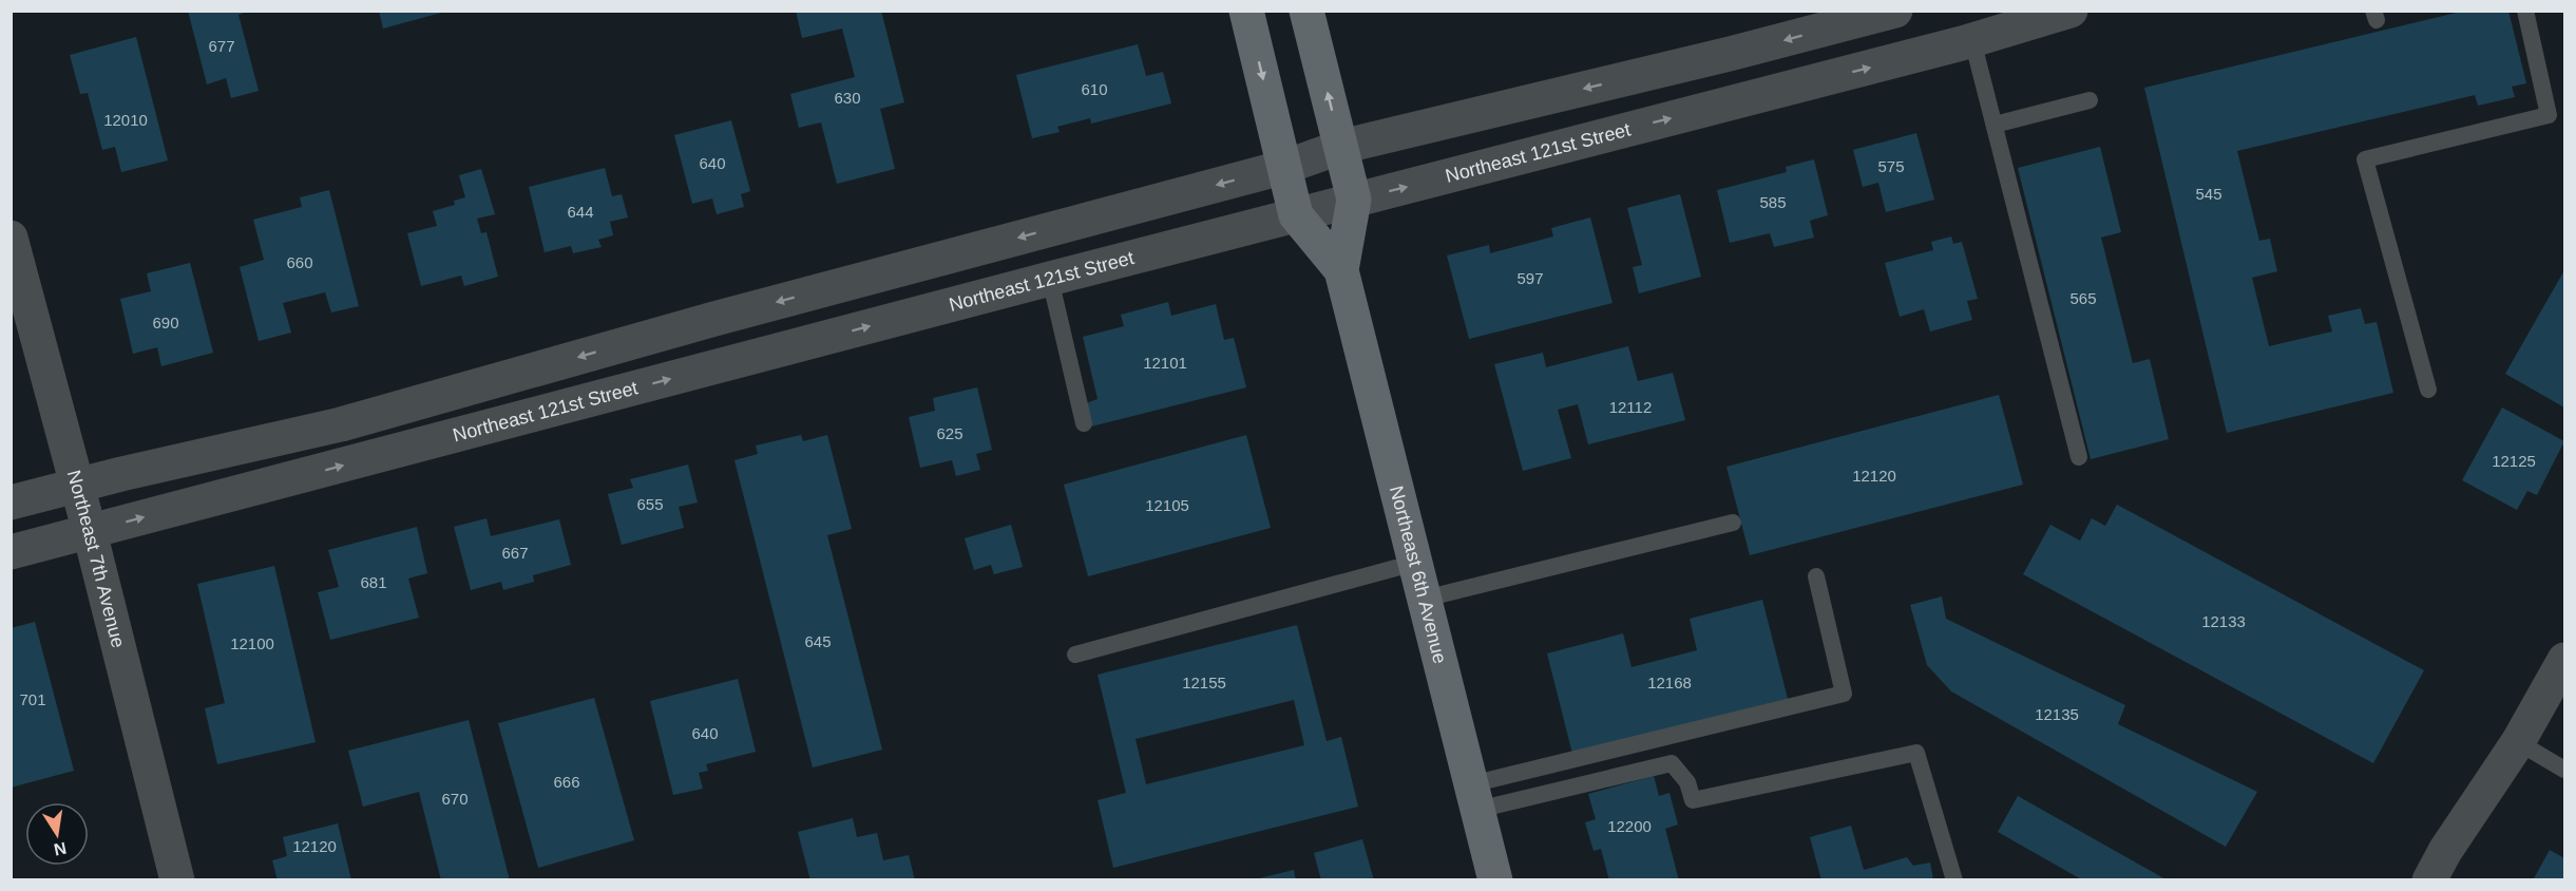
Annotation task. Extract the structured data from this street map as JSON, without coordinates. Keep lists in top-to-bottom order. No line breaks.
{"streets":{"main road":["Northeast 6th Avenue"],"street":["Northeast 121st Street","Northeast 7th Avenue"]},"crossings":[["Northeast 121st Street","Northeast 7th Avenue"],["Northeast 121st Street","Northeast 6th Avenue"]],"house_numbers":["677","610","630","12010","640","575","545","585","644","660","597","565","690","12101","12112","625","12125","12120","655","12105","667","681","12133","645","12100","12155","12168","701","12135","640","666","670","12200","12120"],"north":"bottom"}
